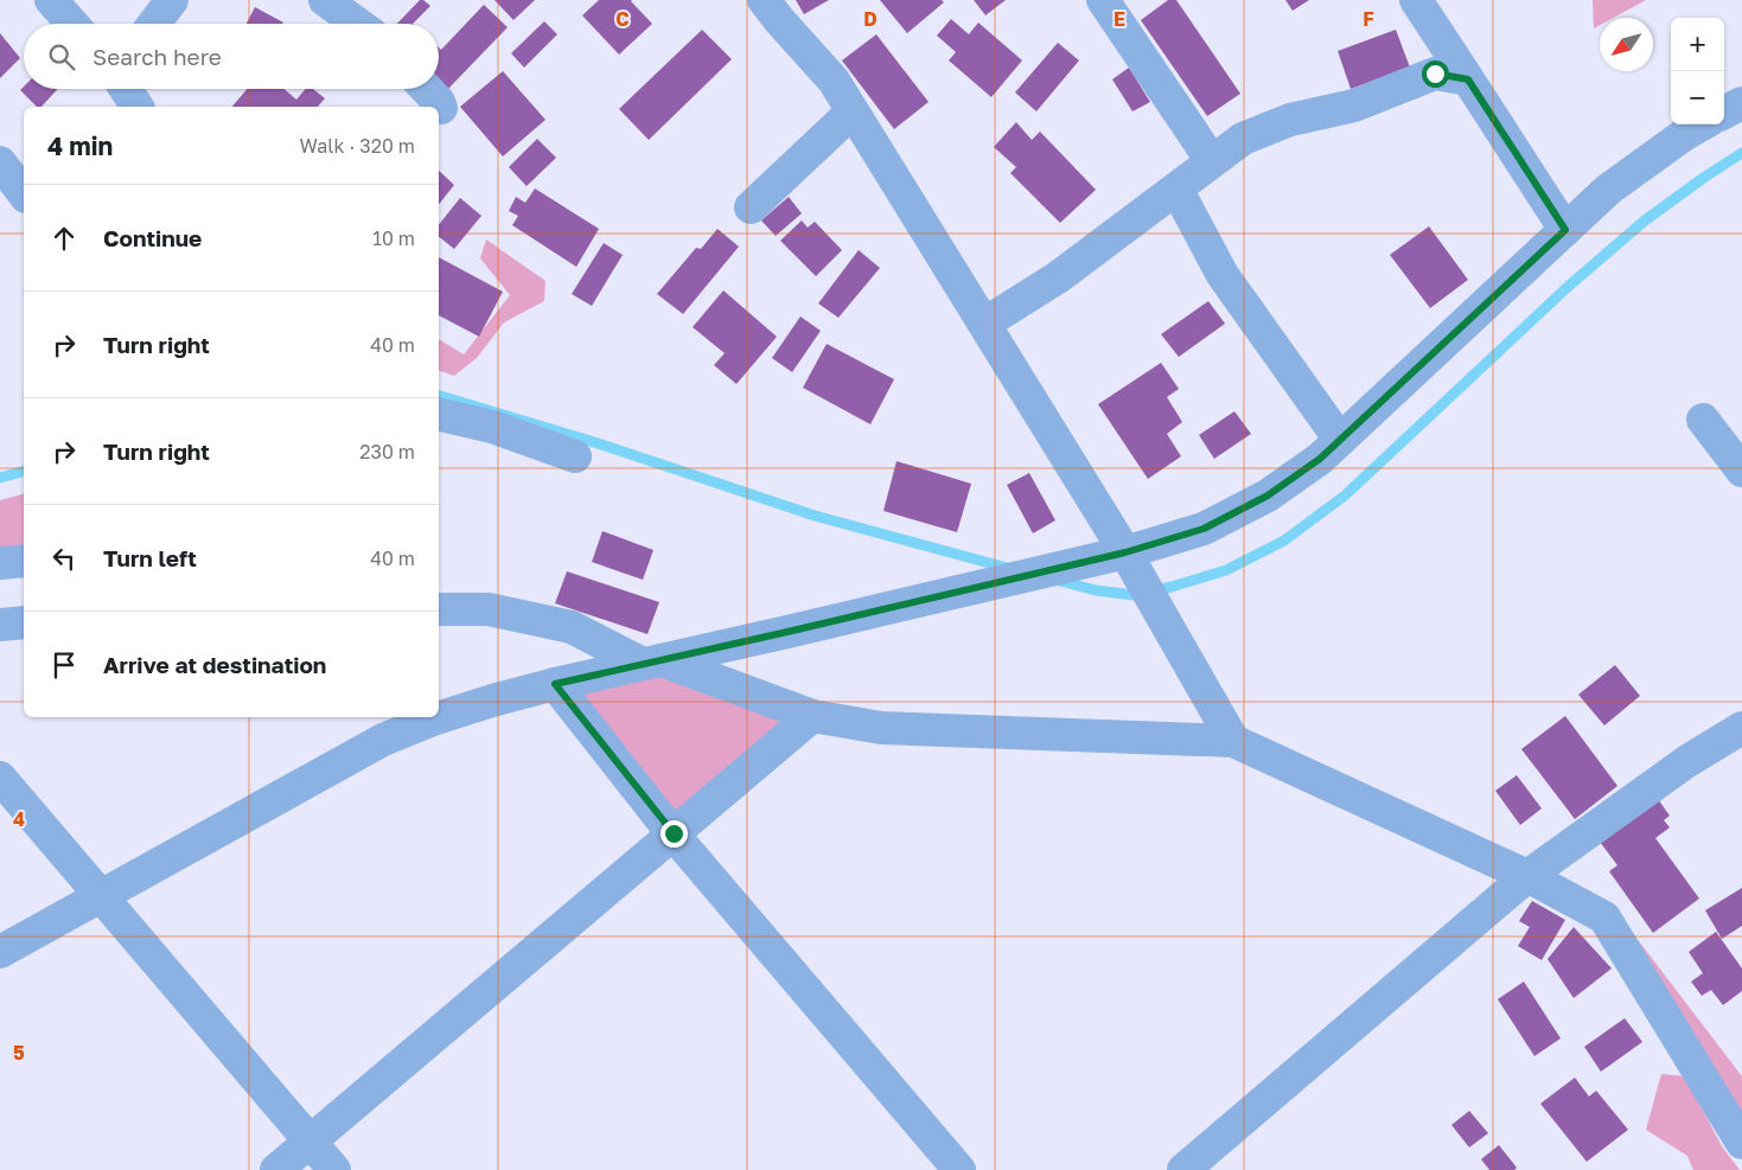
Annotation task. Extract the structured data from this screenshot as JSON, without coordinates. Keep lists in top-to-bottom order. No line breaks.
{"north":"bottom left","page":{"map_buttons":["+","−"],"search":"Search here","heading":["4 min","Walk · 320 m"],"list":[["Continue","10 m"],["Turn right","40 m"],["Turn right","230 m"],["Turn left","40 m"],"Arrive at destination"]},"grid":{"columns":["C","D","E","F"],"rows":["4","5"]}}
